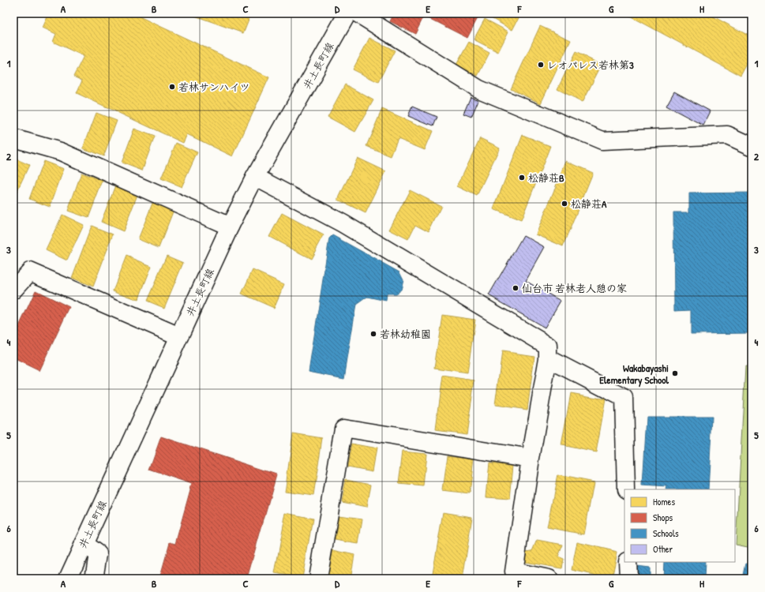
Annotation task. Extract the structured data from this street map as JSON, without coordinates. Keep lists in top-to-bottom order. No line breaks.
{"streets":{"street":["井土長町線"]},"places":["レオパレス若林第3","若林サンハイツ","松静荘B","松静荘A","仙台市 若林老人憩の家","若林幼稚園","Wakabayashi Elementary School"],"legend":["Homes","Shops","Schools","Other"],"grid":{"columns":["A","B","C","D","E","F","G","H"],"rows":["1","2","3","4","5","6"]}}
